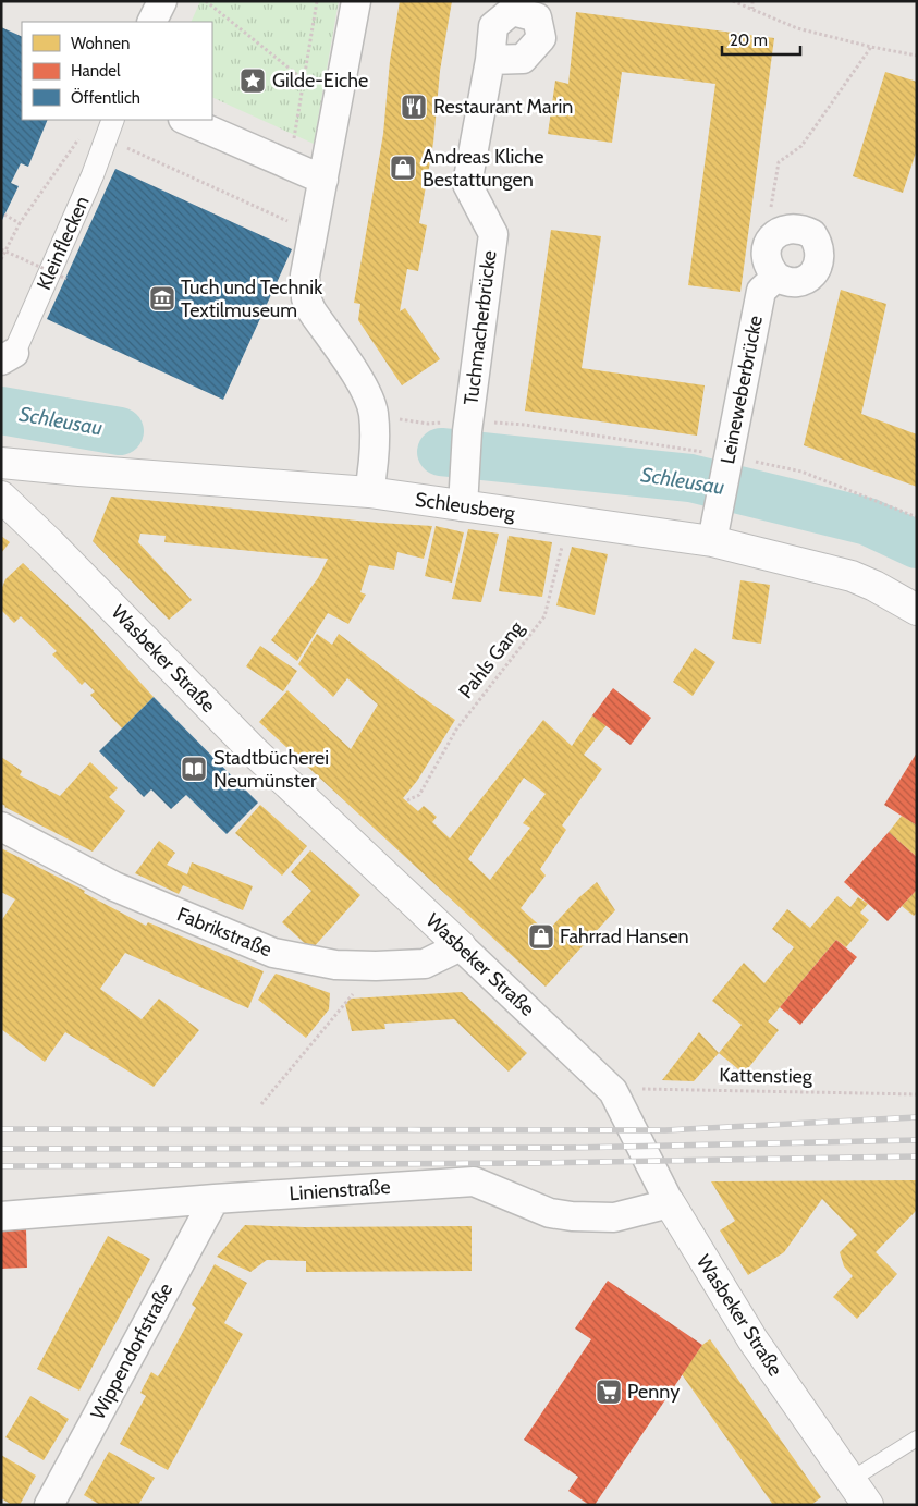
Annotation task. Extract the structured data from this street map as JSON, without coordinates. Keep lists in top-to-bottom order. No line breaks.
{"streets":{"street":["Kleinflecken","Tuchmacherbrücke","Leineweberbrücke","Schleusberg","Wasbeker Straße","Fabrikstraße","Linienstraße","Wippendorfstraße"],"path":["Pahls Gang","Kattenstieg"]},"crossings":[["Tuchmacherbrücke","Schleusberg"],["Leineweberbrücke","Schleusberg"],["Schleusberg","Pahls Gang"],["Wasbeker Straße","Fabrikstraße"],["Wasbeker Straße","Kattenstieg"],["Wasbeker Straße","Linienstraße"],["Linienstraße","Wippendorfstraße"]],"water":["Schleusau"],"places":{"place":["Gilde-Eiche"],"restaurant":["Restaurant Marin"],"shop":["Andreas Kliche Bestattungen","Fahrrad Hansen"],"museum":["Tuch und Technik Textilmuseum"],"library":["Stadtbücherei Neumünster"],"supermarket":["Penny"]},"legend":["Wohnen","Handel","Öffentlich"],"scale_bar":"20 m"}
